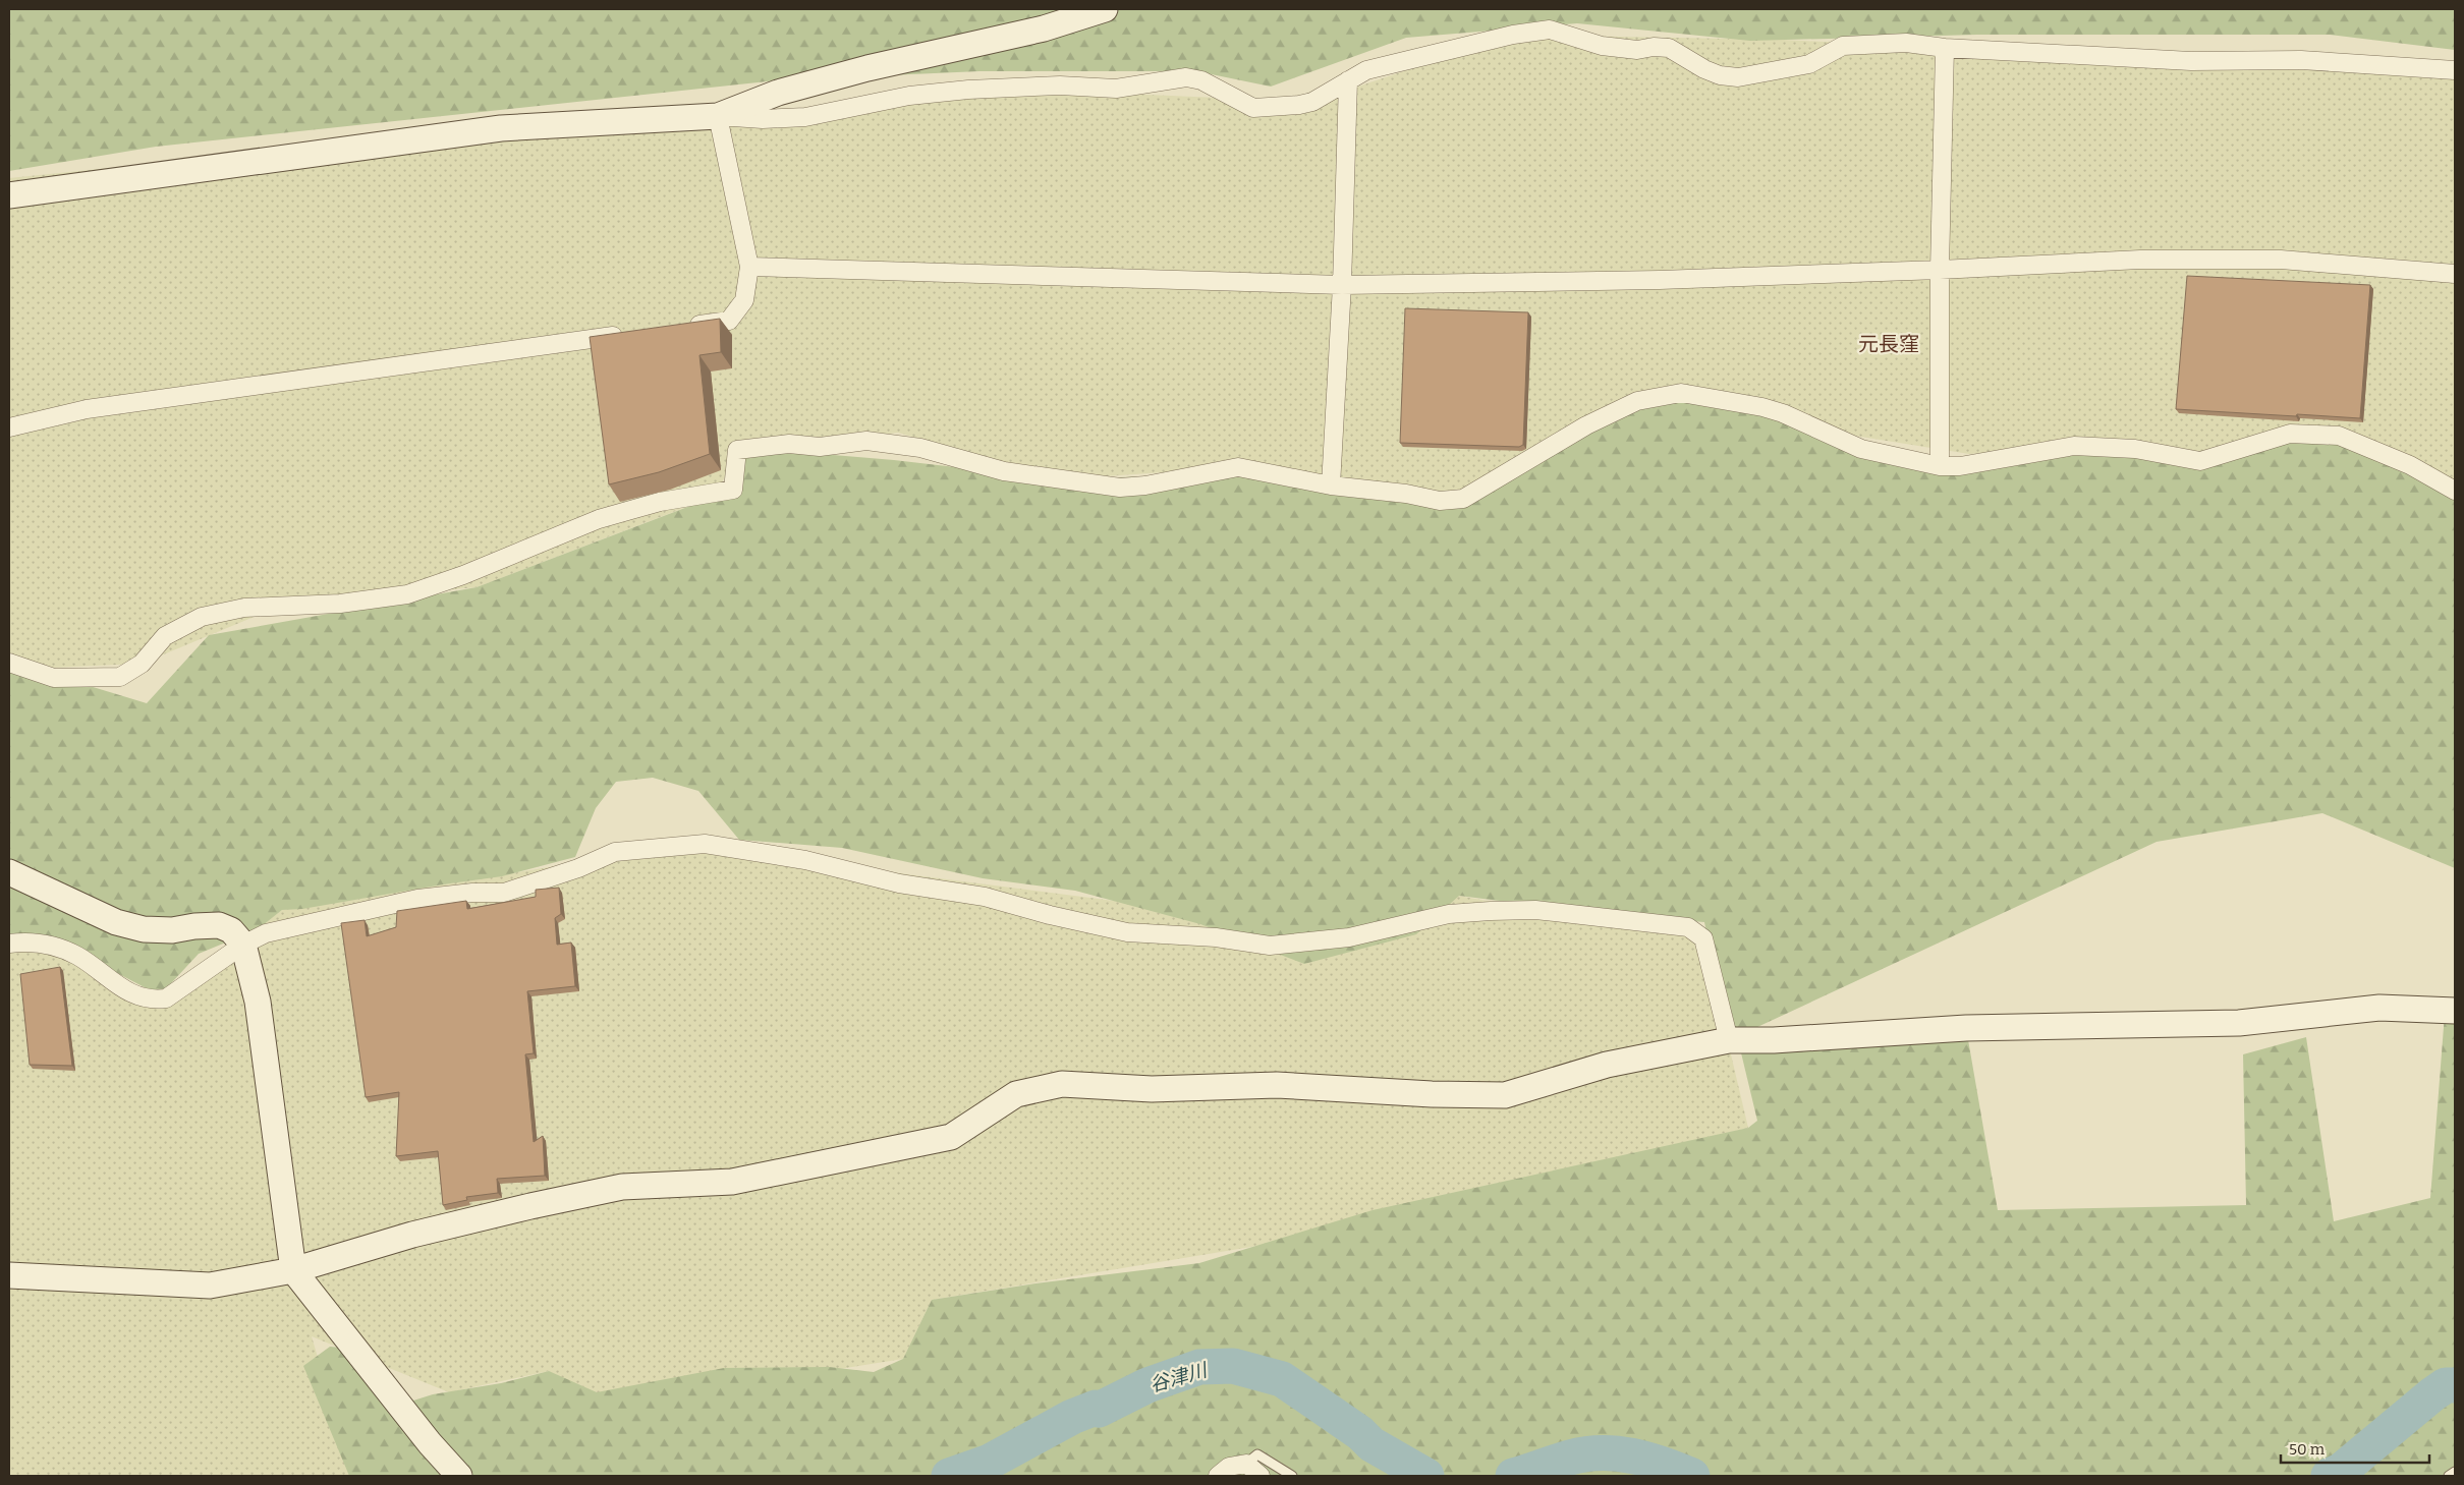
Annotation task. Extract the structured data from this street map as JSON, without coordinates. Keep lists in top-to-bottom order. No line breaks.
{"districts":["元長窪"],"water":["谷津川"],"scale_bar":"50 m"}
